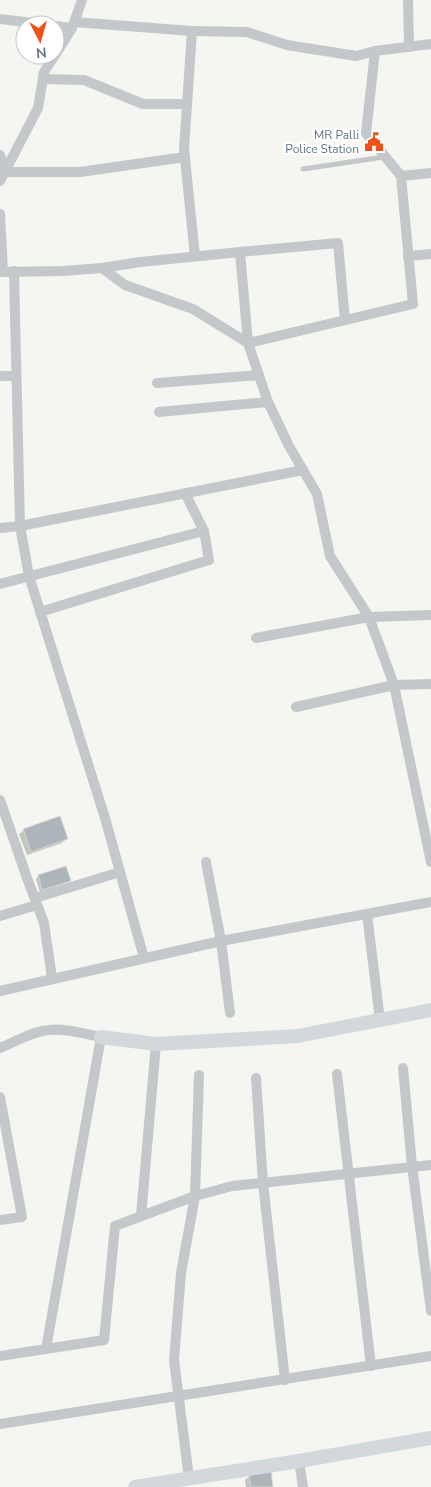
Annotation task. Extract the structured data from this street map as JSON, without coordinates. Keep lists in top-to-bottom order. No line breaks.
{"places":{"public building":["MR Palli Police Station"]},"north":"bottom"}
